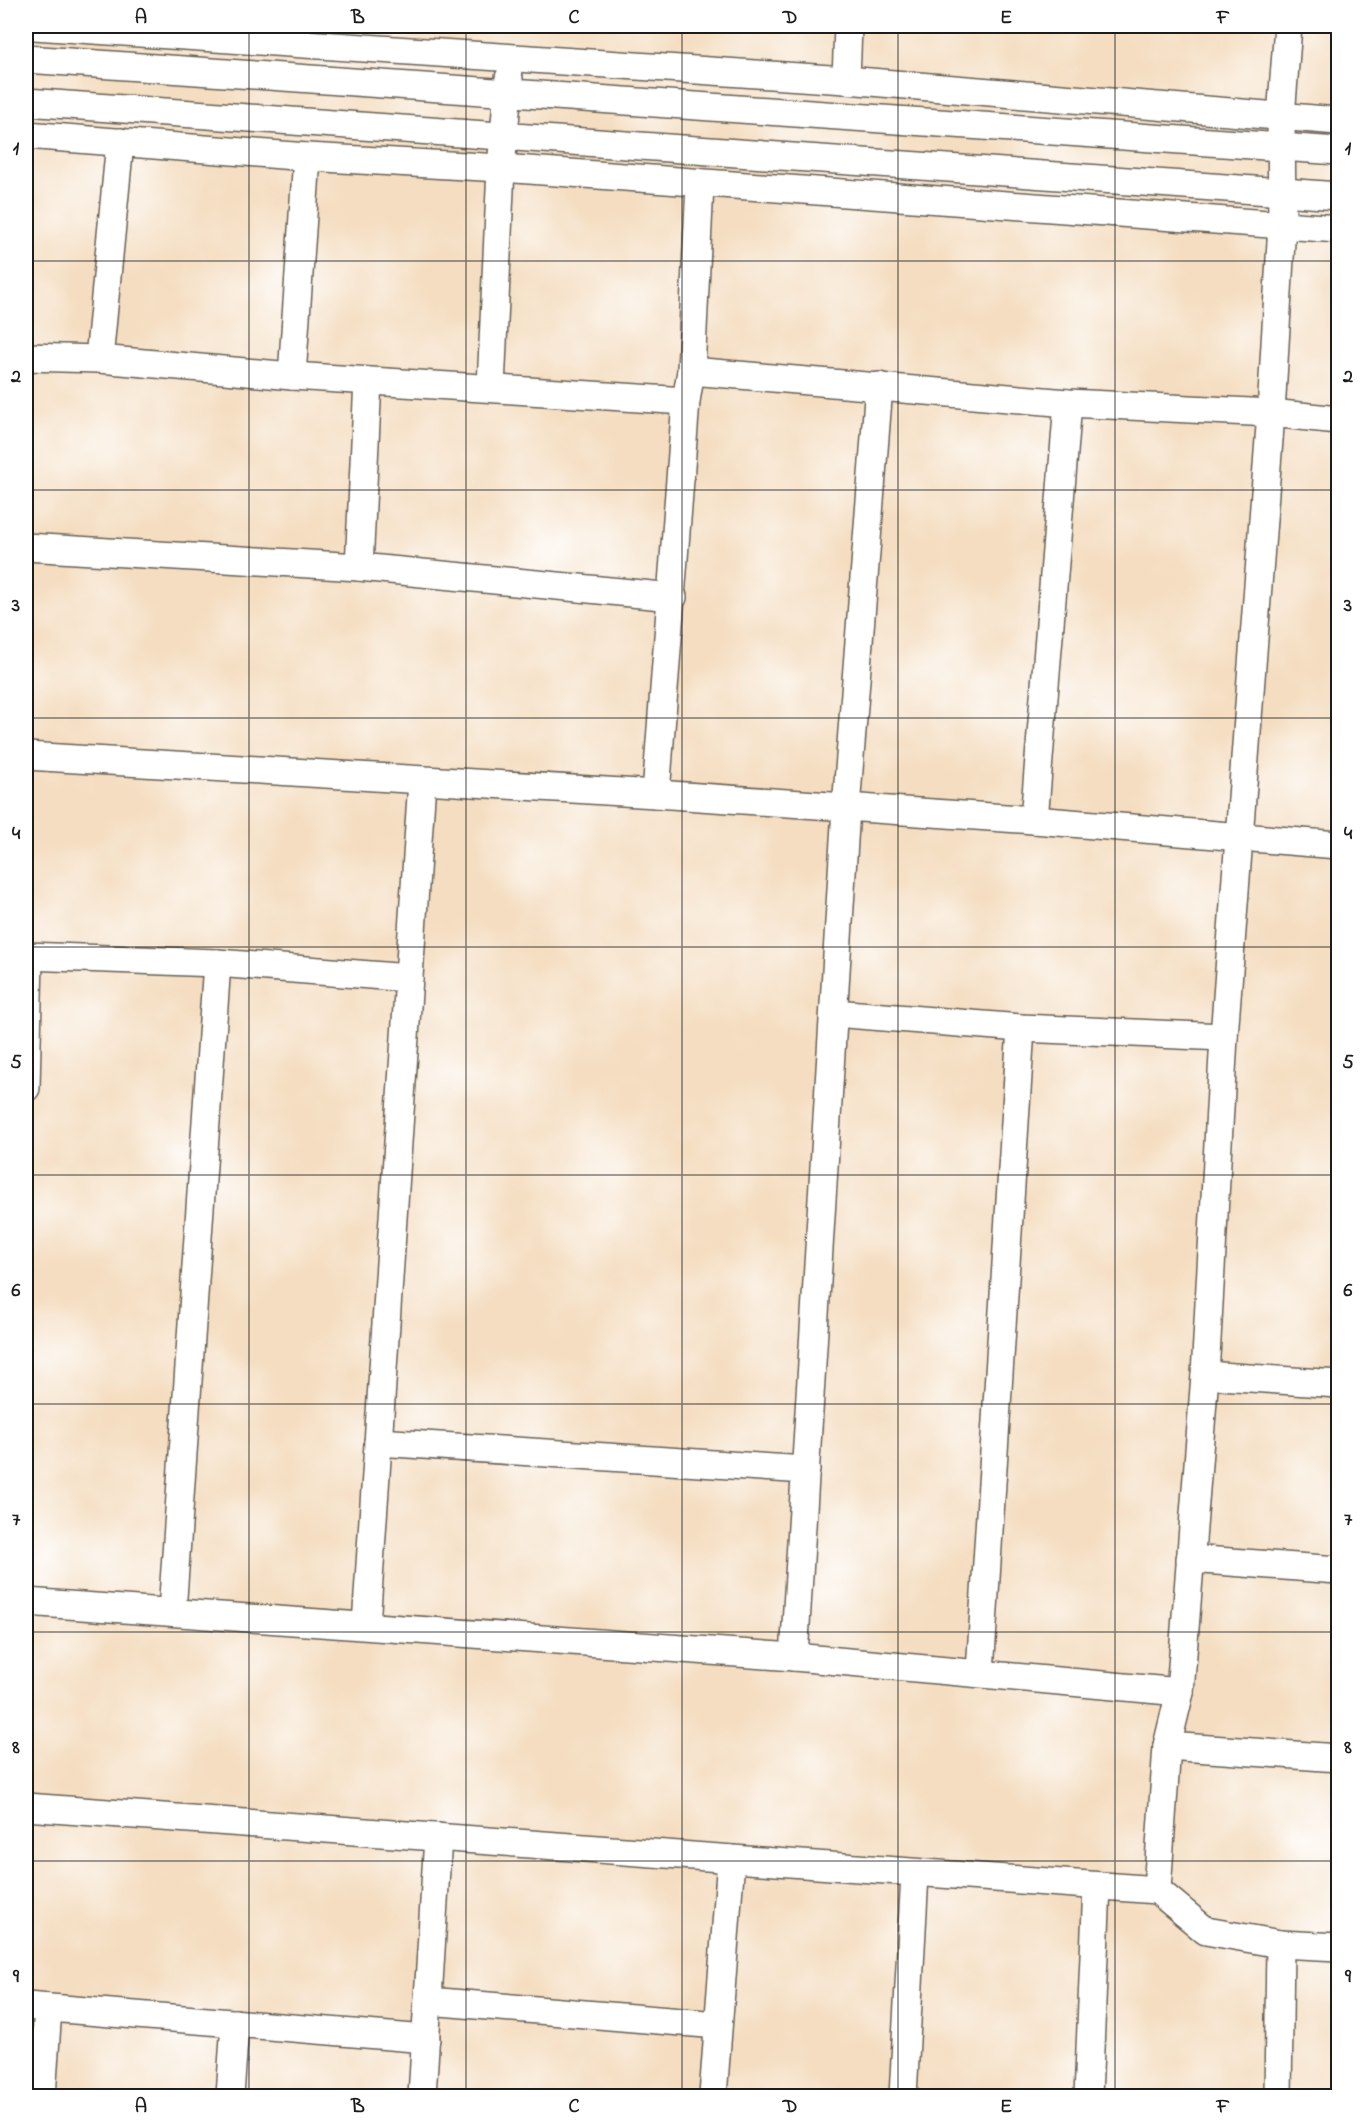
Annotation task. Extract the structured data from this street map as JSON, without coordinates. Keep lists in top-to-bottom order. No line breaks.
{"grid":{"columns":["A","B","C","D","E","F"],"rows":["1","2","3","4","5","6","7","8","9"]}}
